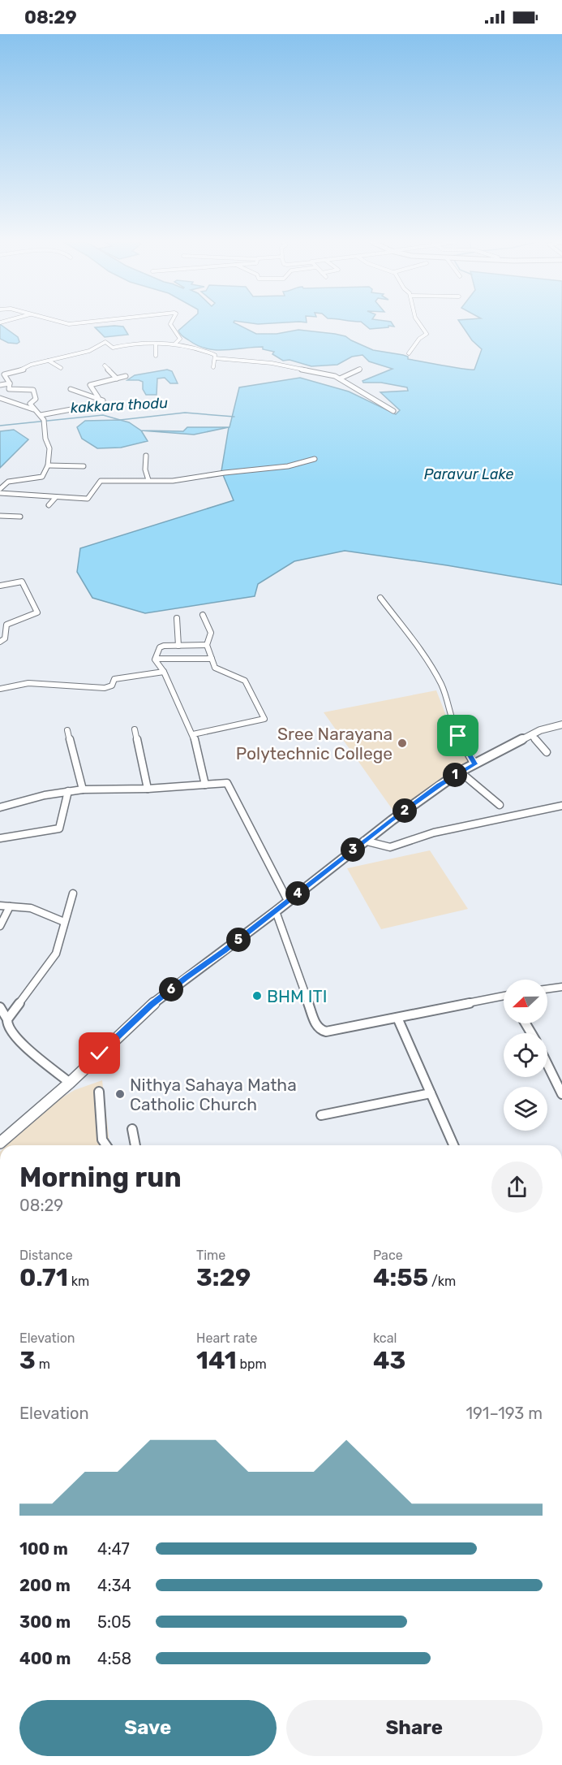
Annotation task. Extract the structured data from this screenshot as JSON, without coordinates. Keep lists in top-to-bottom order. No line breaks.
{"water":["kakkara thodu","Paravur Lake"],"places":["Sree Narayana Polytechnic College","BHM ITI","Nithya Sahaya Matha Catholic Church"],"north":"left","page":{"status":"08:29","pins":["1","2","3","4","5","6"],"heading":["Morning run","08:29"],"stats":[["Distance","0.71 km"],["Time","3:29"],["Pace","4:55 /km"],["Elevation","3 m"],["Heart rate","141 bpm"],["kcal","43"]],"chart":["Elevation","191–193 m"],"list":[{"name":"100 m","note":"4:47"},{"name":"200 m","note":"4:34"},{"name":"300 m","note":"5:05"},{"name":"400 m","note":"4:58"}],"buttons":["Save","Share"]}}
